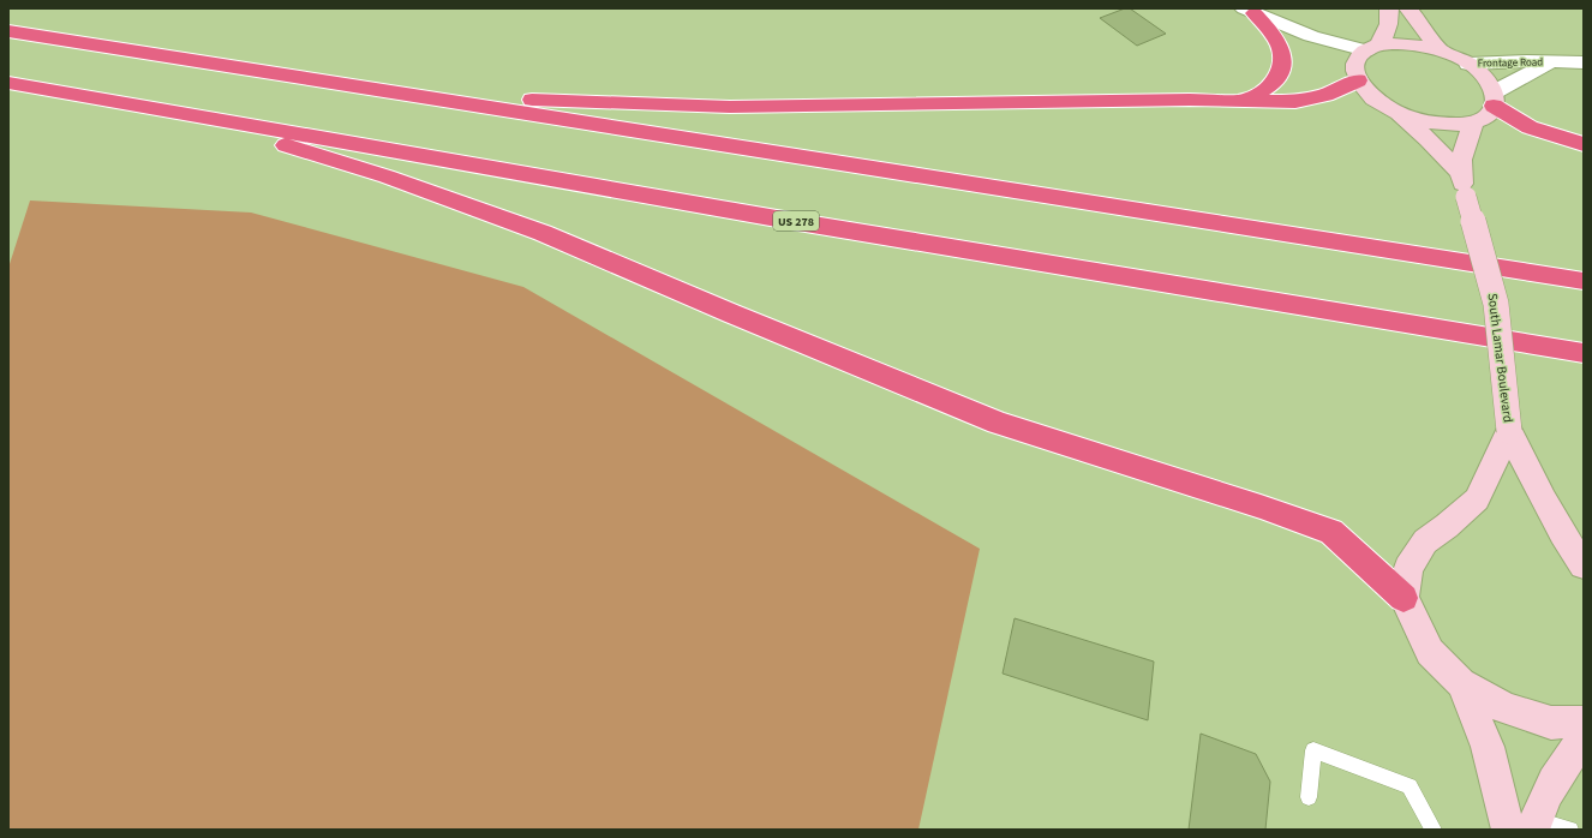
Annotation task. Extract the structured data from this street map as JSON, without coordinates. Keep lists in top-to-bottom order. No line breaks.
{"streets":{"highway":["US 278"],"street":["Frontage Road","South Lamar Boulevard"]}}
